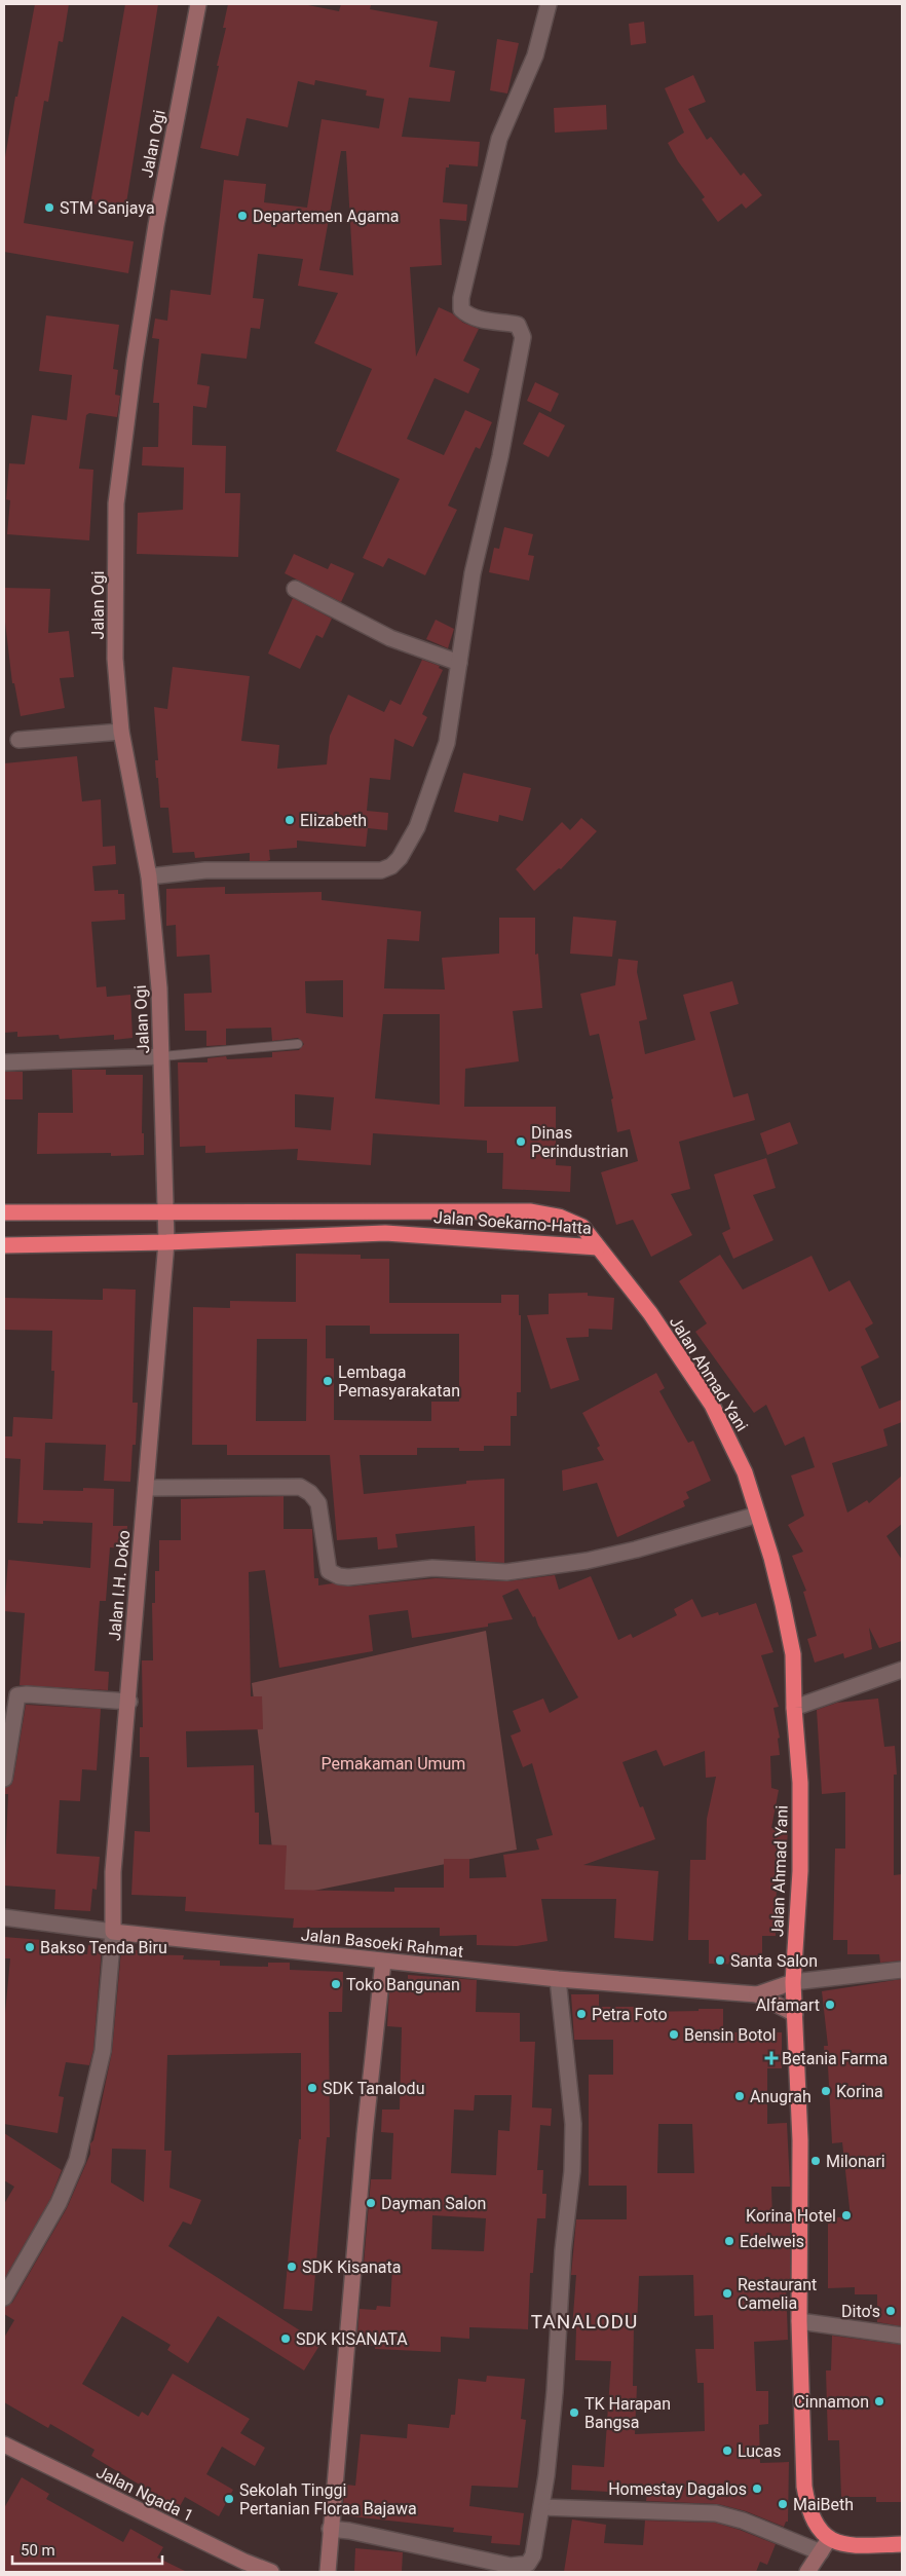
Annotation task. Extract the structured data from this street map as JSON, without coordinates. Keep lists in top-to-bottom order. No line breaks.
{"streets":{"highway":["Jalan Soekarno-Hatta","Jalan Ahmad Yani"],"street":["Jalan Ogi","Jalan I.H. Doko","Jalan Basoeki Rahmat","Jalan Ngada 1"]},"crossings":[["Jalan Ogi","Jalan Soekarno-Hatta"],["Jalan Soekarno-Hatta","Jalan Ahmad Yani"],["Jalan Soekarno-Hatta","Jalan I.H. Doko"],["Jalan I.H. Doko","Jalan Basoeki Rahmat"]],"districts":["TANALODU"],"parks":["Pemakaman Umum"],"places":{"other":["STM Sanjaya","Departemen Agama","Elizabeth","Dinas Perindustrian","Lembaga Pemasyarakatan","Bakso Tenda Biru","Santa Salon","Toko Bangunan","Alfamart","Petra Foto","Bensin Botol","SDK Tanalodu","Korina","Anugrah","Milonari","Dayman Salon","Korina Hotel","Edelweis","SDK Kisanata","Restaurant Camelia","Dito's","SDK KISANATA","Cinnamon","TK Harapan Bangsa","Lucas","Homestay Dagalos","Sekolah Tinggi Pertanian Floraa Bajawa","MaiBeth"],"health":["Betania Farma"]},"scale_bar":"50 m"}
